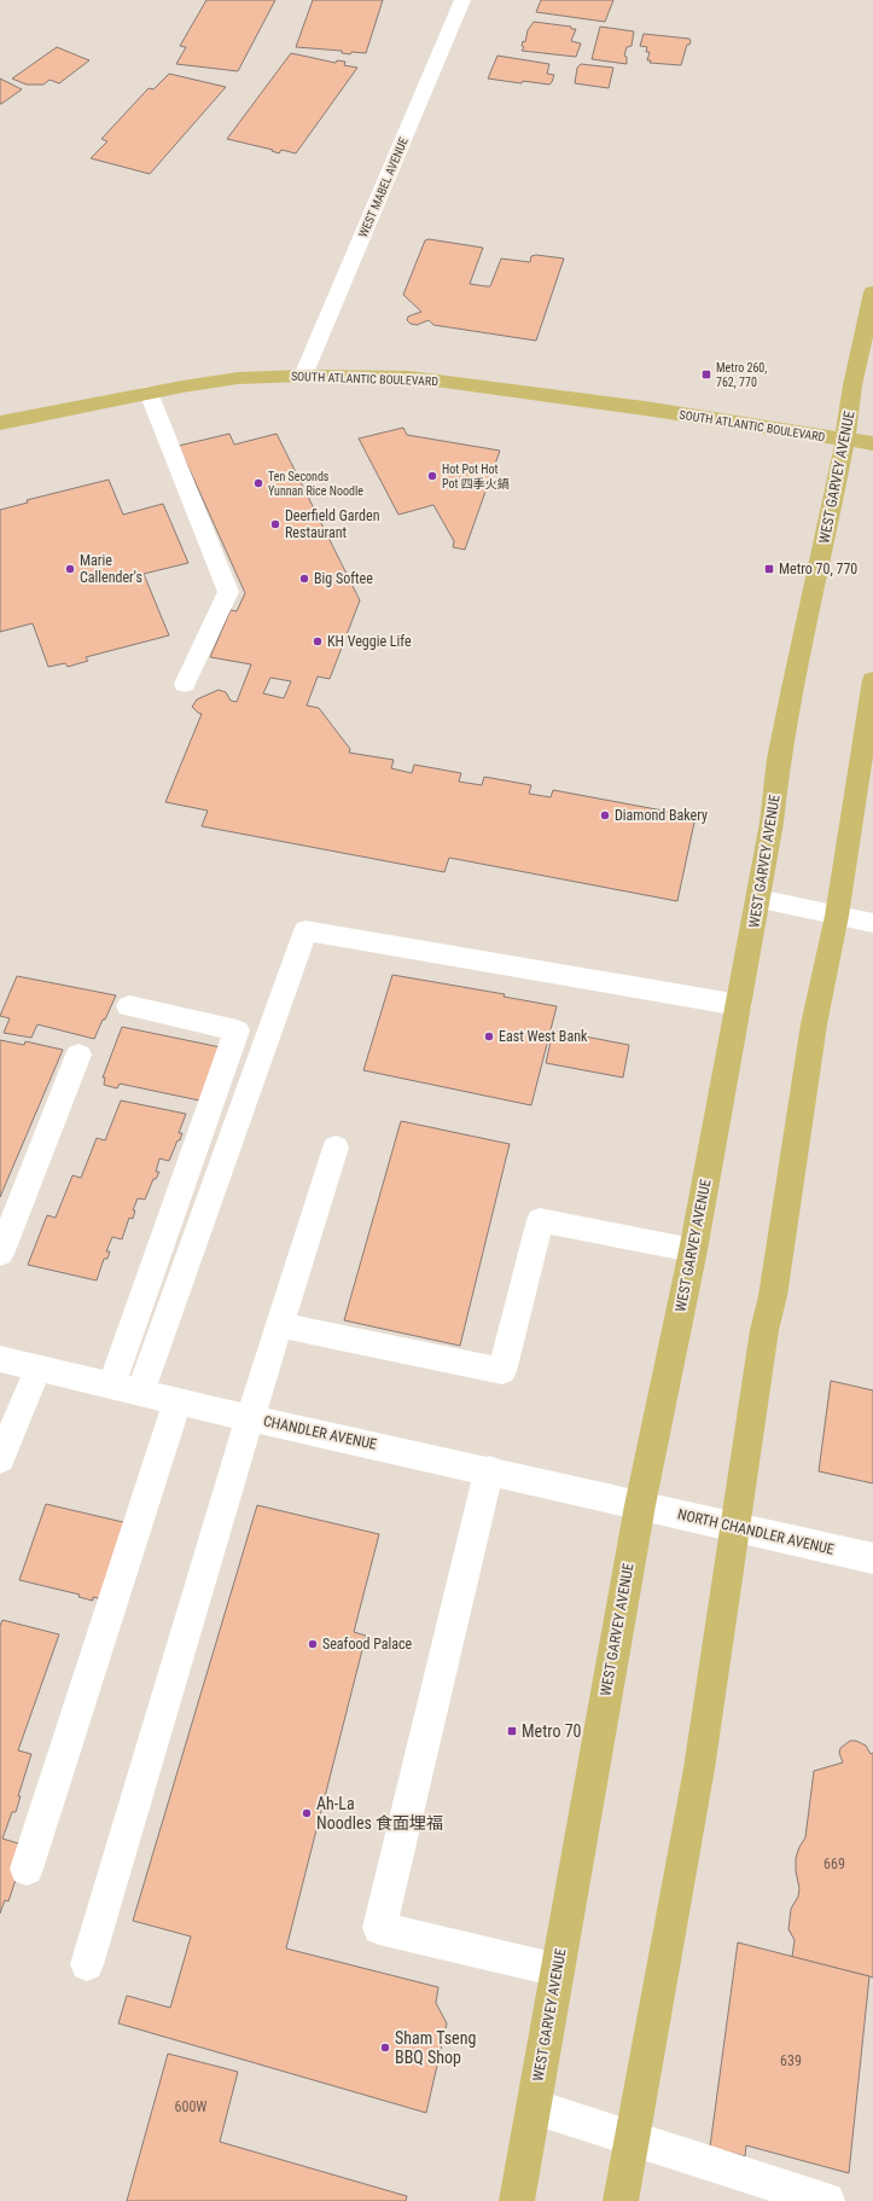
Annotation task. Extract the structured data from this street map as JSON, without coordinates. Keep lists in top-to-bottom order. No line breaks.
{"streets":{"main road":["SOUTH ATLANTIC BOULEVARD","WEST GARVEY AVENUE"],"street":["WEST MABEL AVENUE","CHANDLER AVENUE","NORTH CHANDLER AVENUE"]},"crossings":[["WEST MABEL AVENUE","SOUTH ATLANTIC BOULEVARD"],["SOUTH ATLANTIC BOULEVARD","WEST GARVEY AVENUE"],["WEST GARVEY AVENUE","CHANDLER AVENUE"],["WEST GARVEY AVENUE","NORTH CHANDLER AVENUE"],["CHANDLER AVENUE","NORTH CHANDLER AVENUE"]],"places":{"transit":["Metro 260, 762, 770","Metro 70, 770","Metro 70"],"other":["Hot Pot Hot Pot 四季火鍋","Ten Seconds Yunnan Rice Noodle","Deerfield Garden Restaurant","Marie Callender's","Big Softee","KH Veggie Life","Diamond Bakery","East West Bank","Seafood Palace","Ah-La Noodles 食面埋福","Sham Tseng BBQ Shop"]},"house_numbers":["669","639","600W"]}
